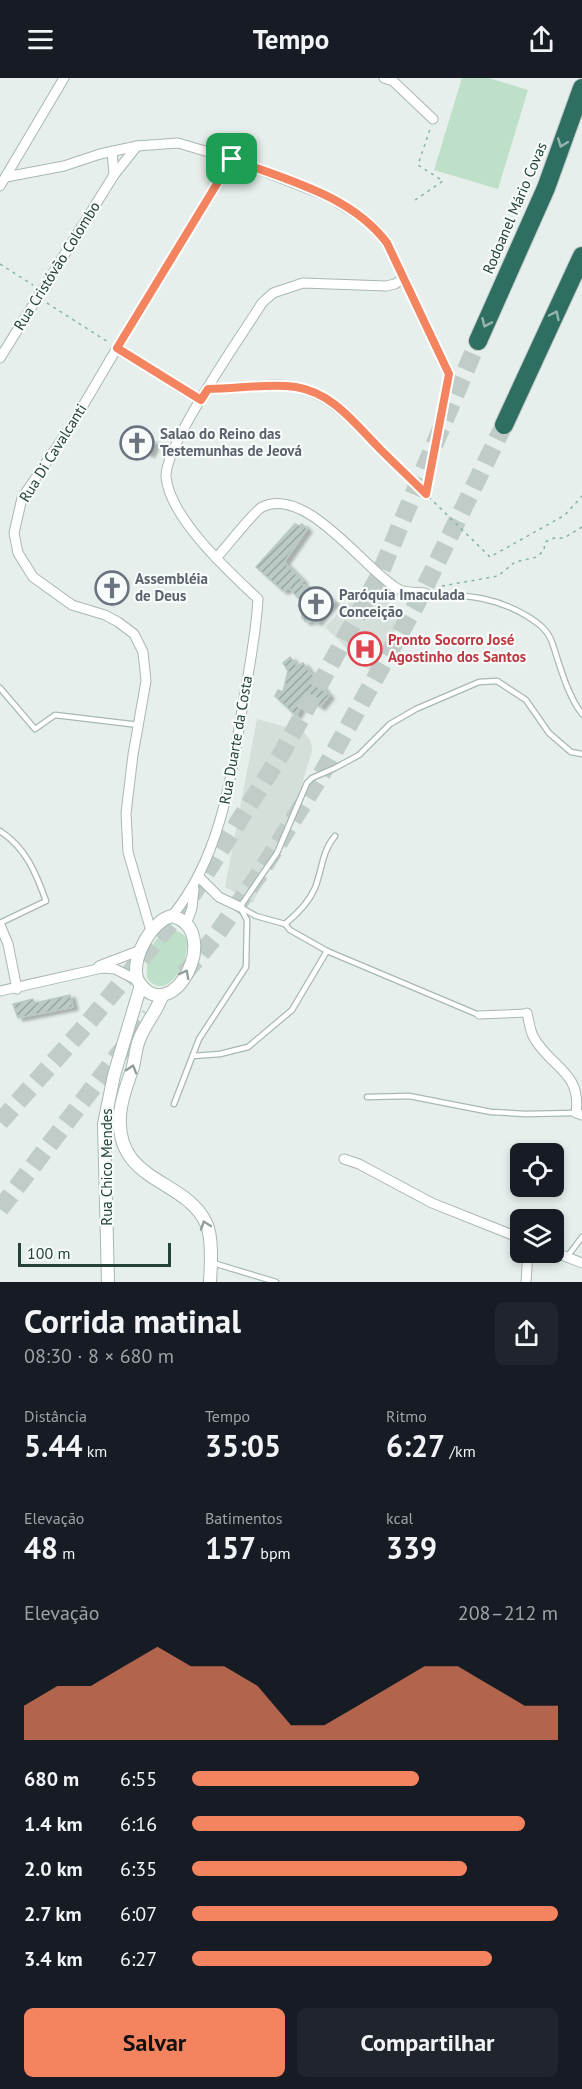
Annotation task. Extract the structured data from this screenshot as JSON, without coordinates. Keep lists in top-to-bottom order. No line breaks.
{"streets":{"highway":["Rodoanel Mário Covas"],"street":["Rua Cristóvão Colombo","Rua Di Cavalcanti","Rua Duarte da Costa","Rua Chico Mendes"]},"crossings":[["Rua Di Cavalcanti","Rua Duarte da Costa"],["Rua Di Cavalcanti","Rua Chico Mendes"],["Rua Duarte da Costa","Rua Chico Mendes"]],"places":{"church":["Salao do Reino das Testemunhas de Jeová","Assembléia de Deus","Paróquia Imaculada Conceição"],"hospital":["Pronto Socorro José Agostinho dos Santos"]},"scale_bar":"100 m","page":{"header":"Tempo","scale":"100 m","heading":["Corrida matinal","08:30 · 8 × 680 m"],"stats":[["Distância","5.44 km"],["Tempo","35:05"],["Ritmo","6:27 /km"],["Elevação","48 m"],["Batimentos","157 bpm"],["kcal","339"]],"chart":["Elevação","208–212 m"],"list":[{"name":"680 m","note":"6:55"},{"name":"1.4 km","note":"6:16"},{"name":"2.0 km","note":"6:35"},{"name":"2.7 km","note":"6:07"},{"name":"3.4 km","note":"6:27"}],"buttons":["Salvar","Compartilhar"]}}
